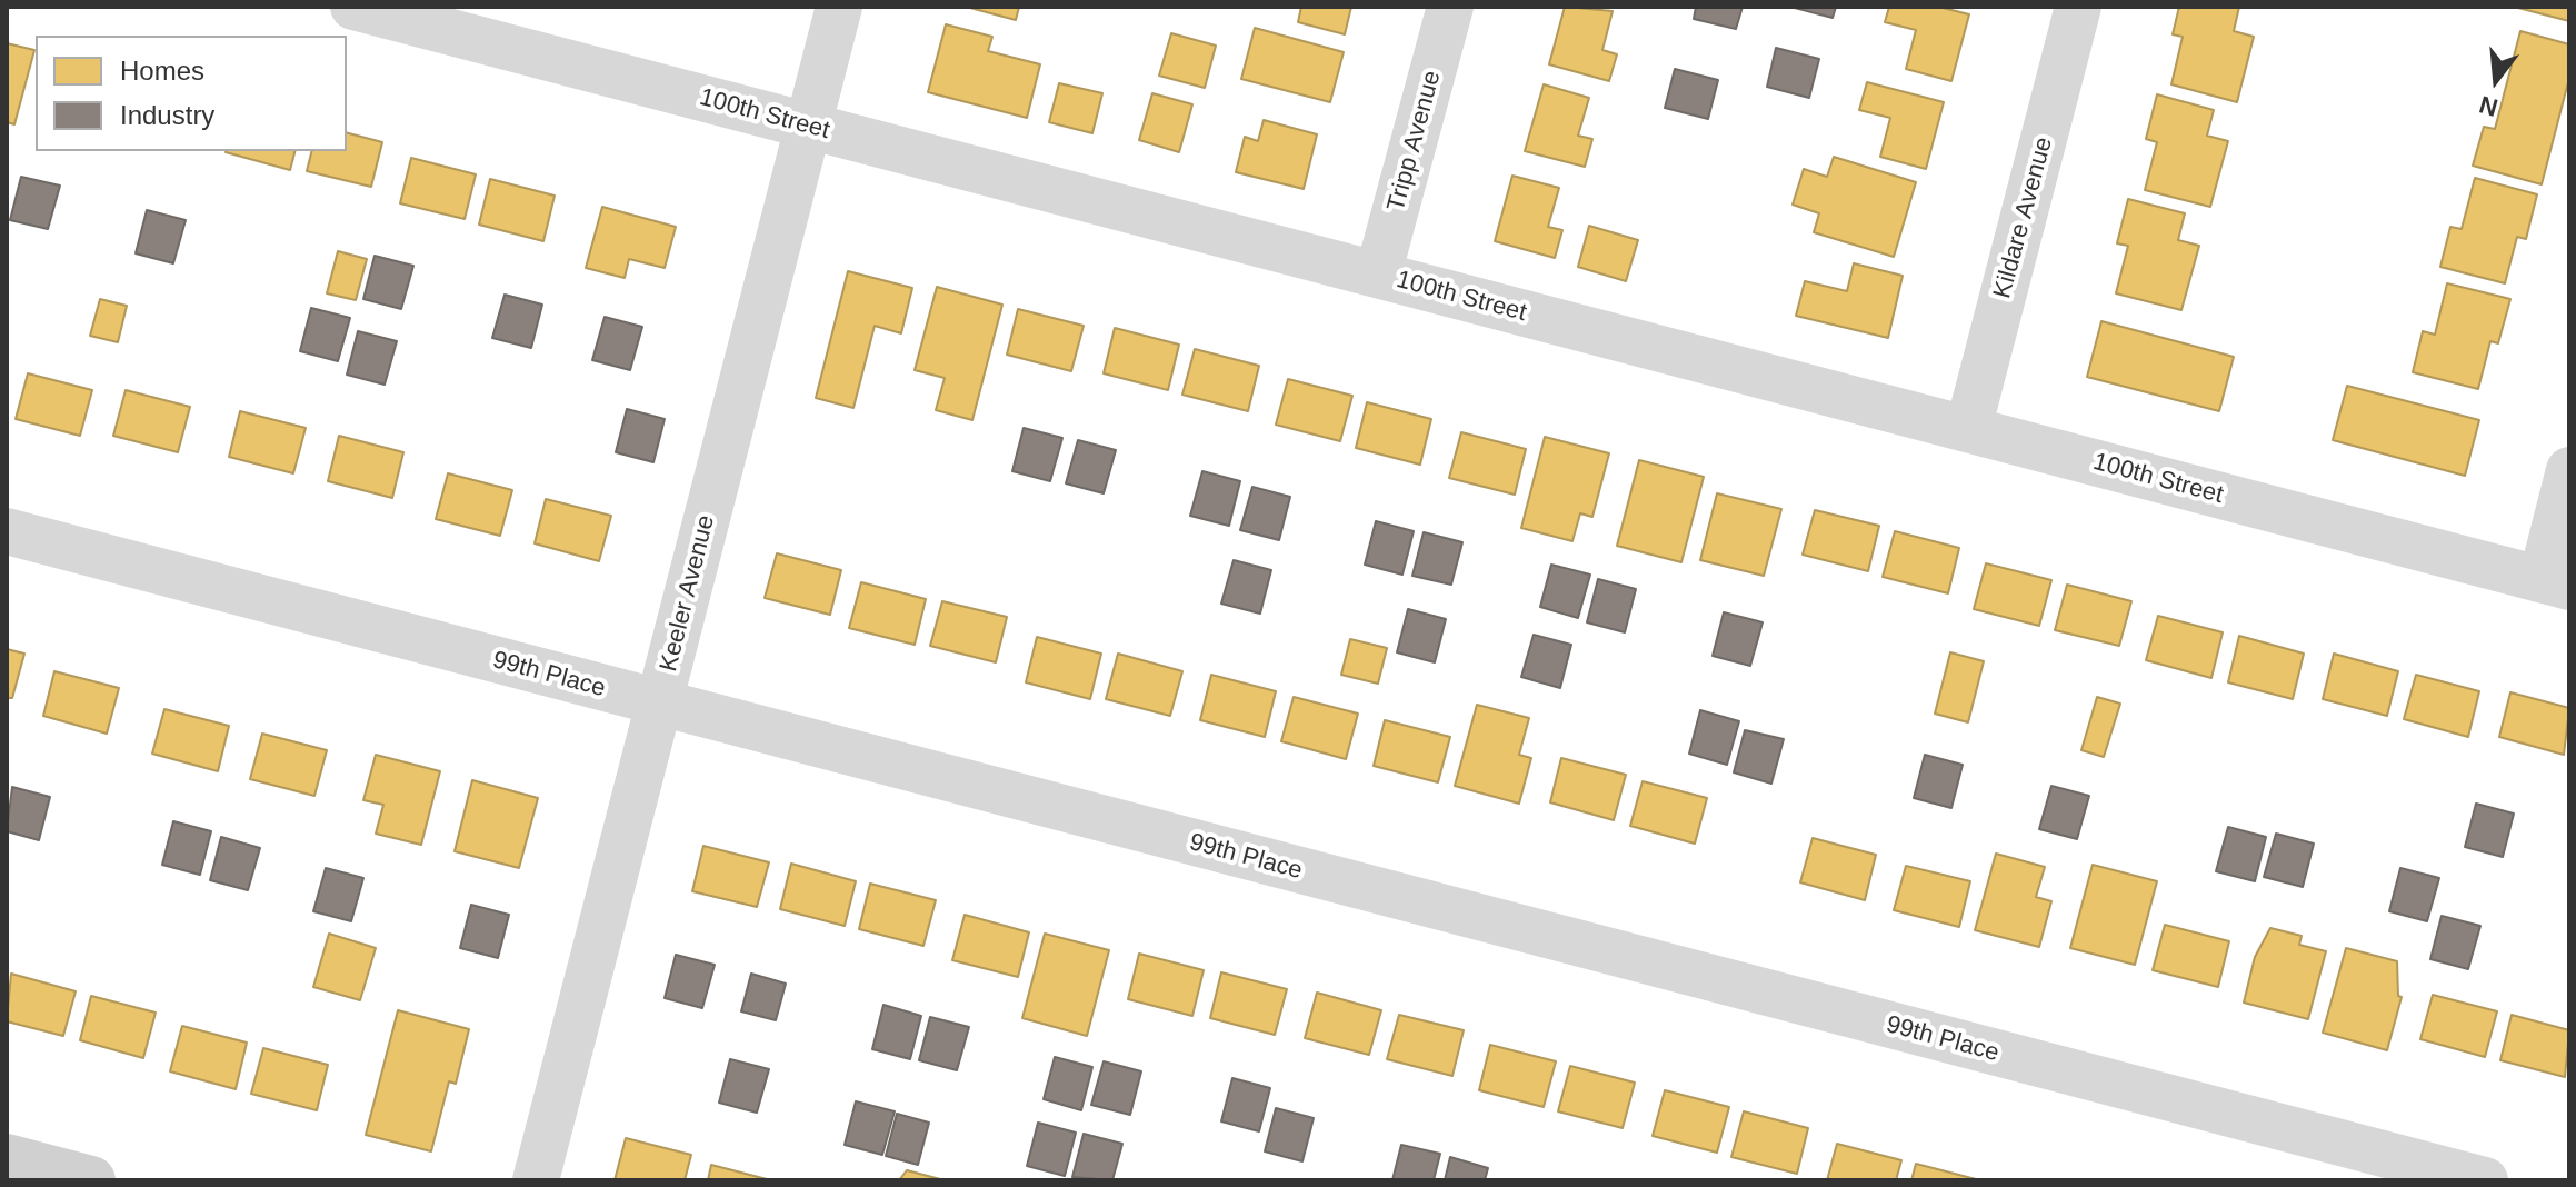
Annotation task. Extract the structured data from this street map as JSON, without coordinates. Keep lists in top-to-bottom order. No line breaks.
{"streets":{"street":["100th Street","Tripp Avenue","Kildare Avenue","Keeler Avenue","99th Place"]},"crossings":[["100th Street","Tripp Avenue"],["100th Street","Kildare Avenue"],["100th Street","Keeler Avenue"],["Keeler Avenue","99th Place"]],"legend":["Homes","Industry"],"north":"bottom"}
